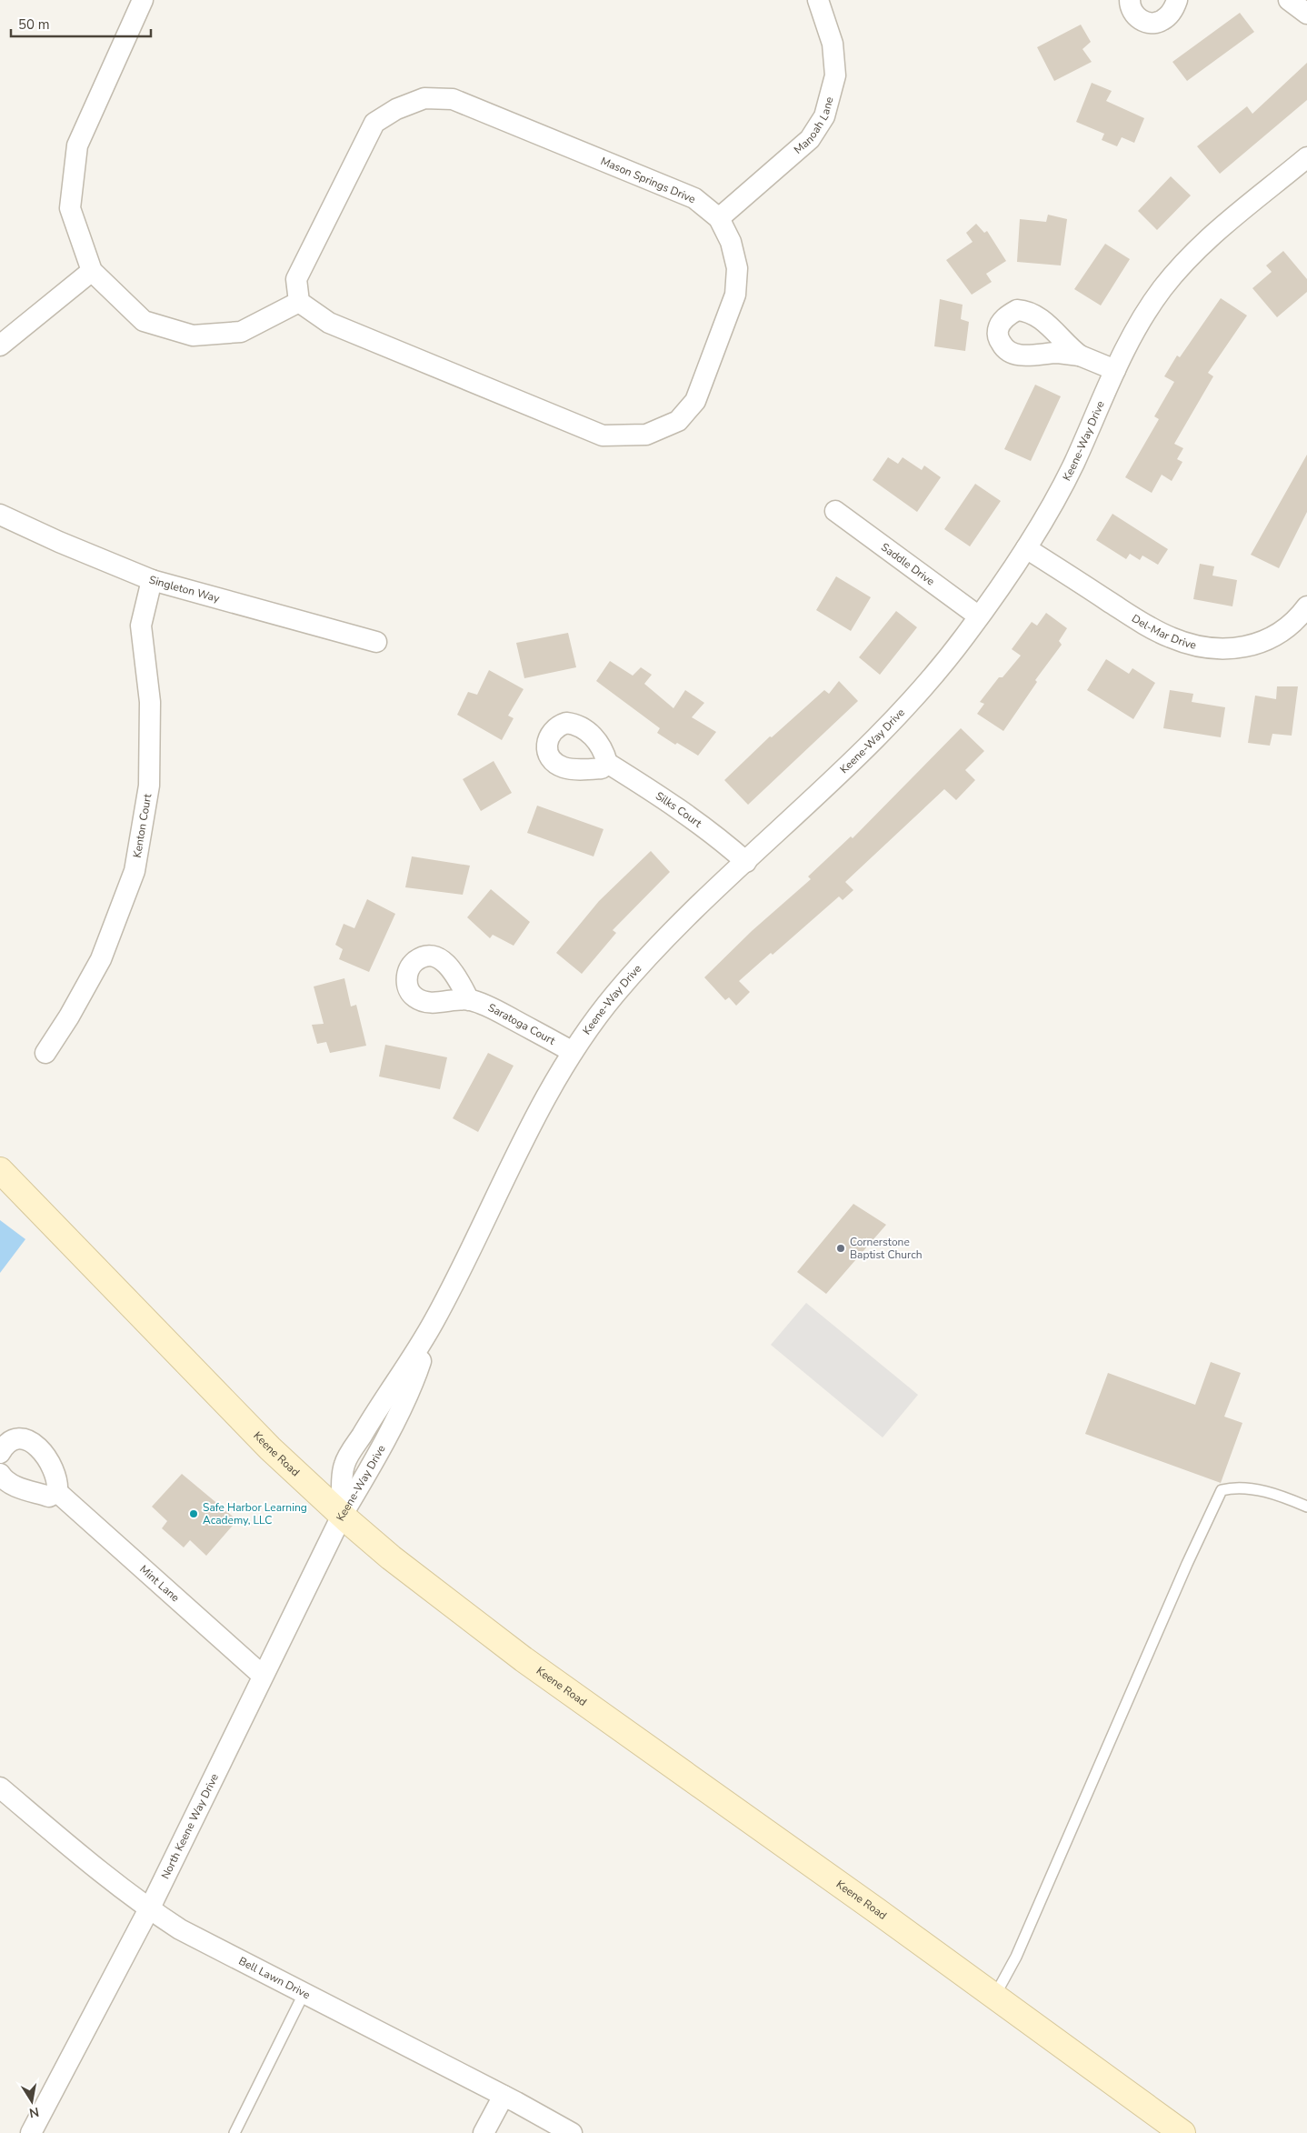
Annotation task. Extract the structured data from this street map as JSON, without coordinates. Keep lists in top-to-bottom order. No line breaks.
{"streets":{"main road":["Keene Road"],"street":["Manoah Lane","Mason Springs Drive","Keene-Way Drive","Saddle Drive","Singleton Way","Del-Mar Drive","Silks Court","Kenton Court","Saratoga Court","Mint Lane","North Keene Way Drive","Bell Lawn Drive"]},"crossings":[["Manoah Lane","Mason Springs Drive"],["Keene-Way Drive","Saddle Drive"],["Keene-Way Drive","Del-Mar Drive"],["Keene-Way Drive","Silks Court"],["Keene-Way Drive","Saratoga Court"],["Keene-Way Drive","Keene Road"],["Keene-Way Drive","North Keene Way Drive"],["Singleton Way","Kenton Court"],["Keene Road","North Keene Way Drive"],["Mint Lane","North Keene Way Drive"],["North Keene Way Drive","Bell Lawn Drive"]],"places":["Cornerstone Baptist Church","Safe Harbor Learning Academy, LLC"],"scale_bar":"50 m","north":"bottom"}
